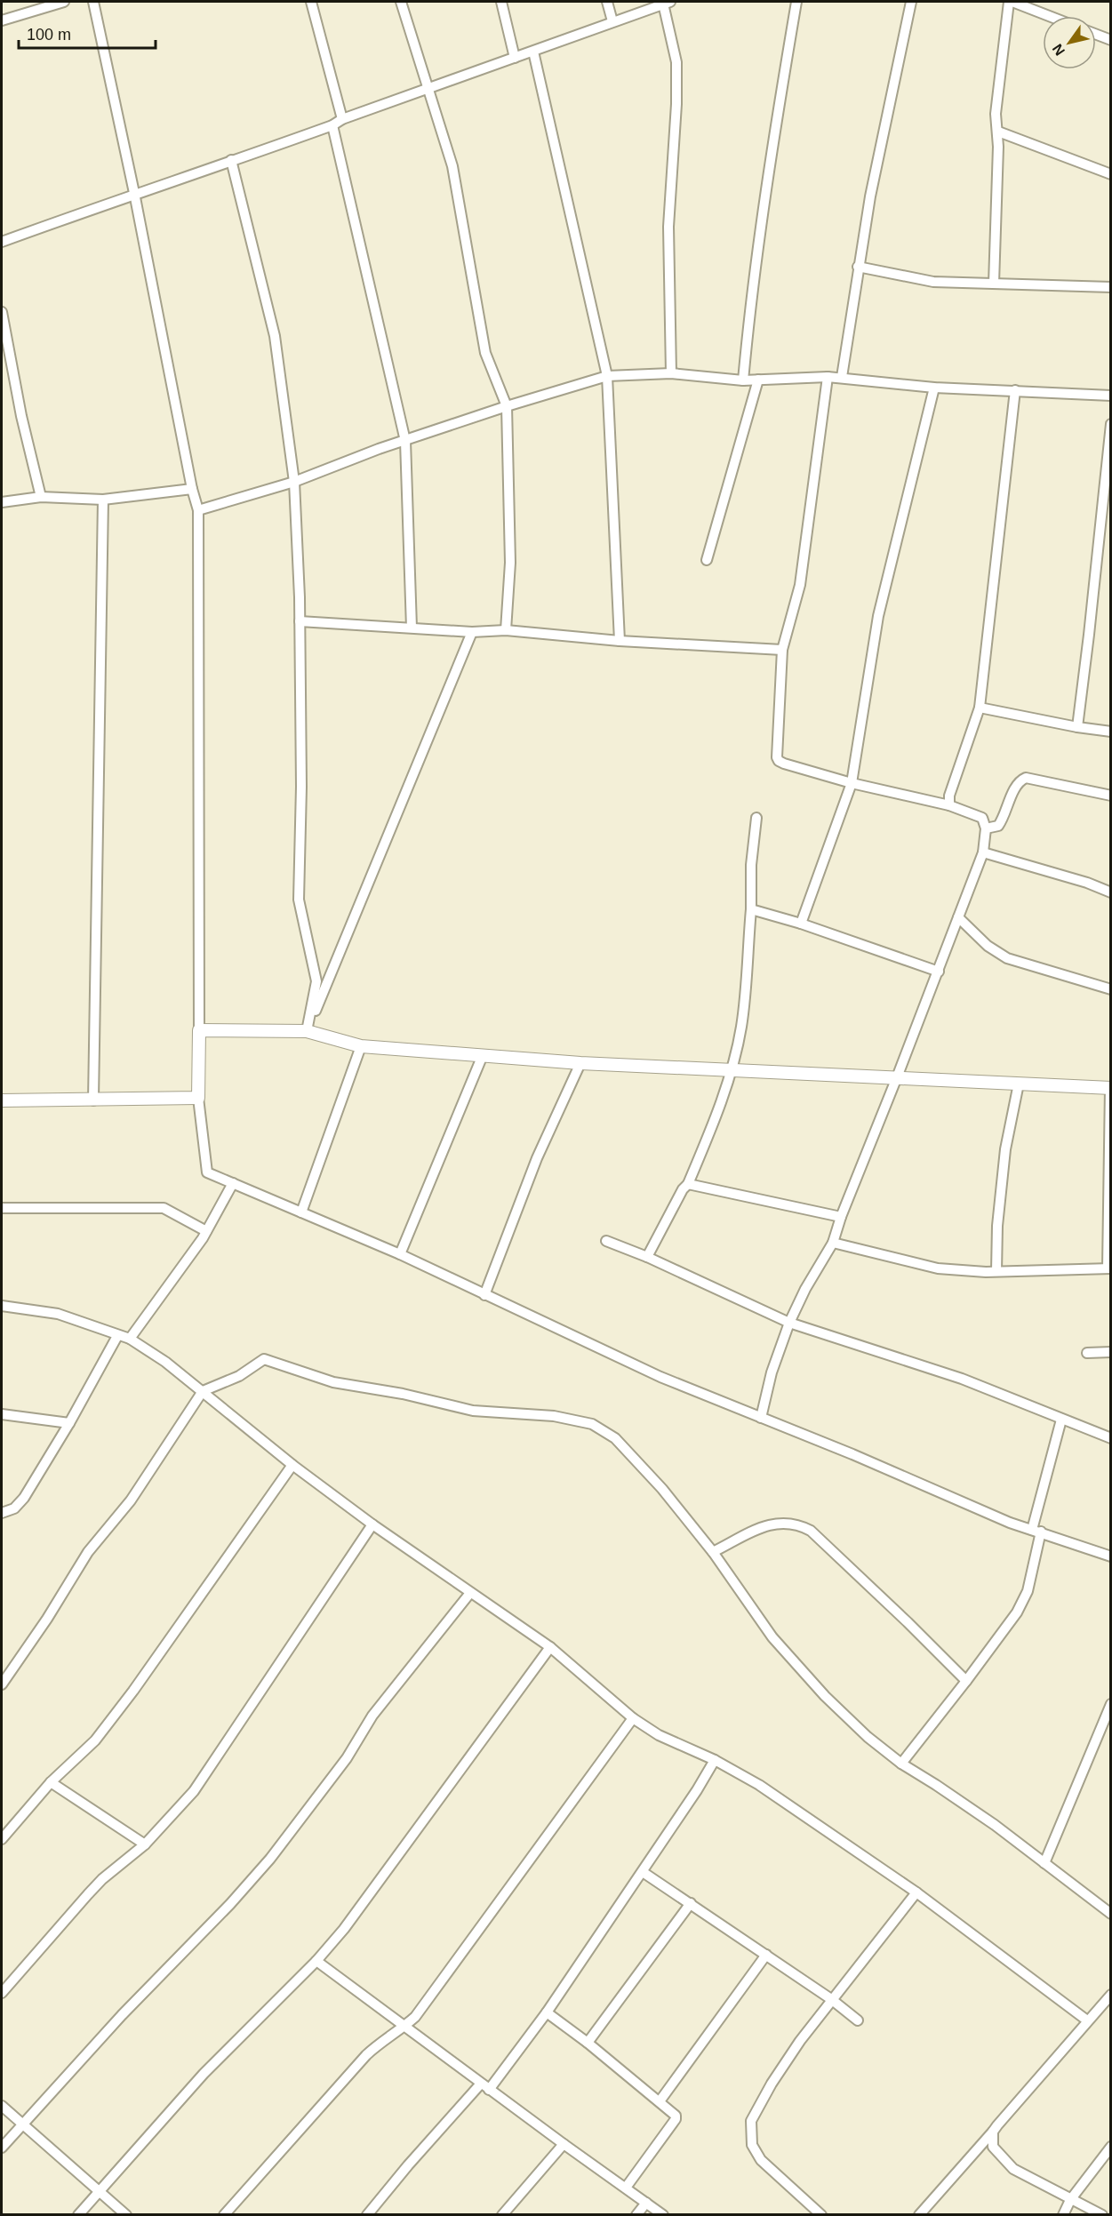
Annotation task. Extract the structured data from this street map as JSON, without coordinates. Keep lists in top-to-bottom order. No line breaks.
{"scale_bar":"100 m","north":"bottom left"}
